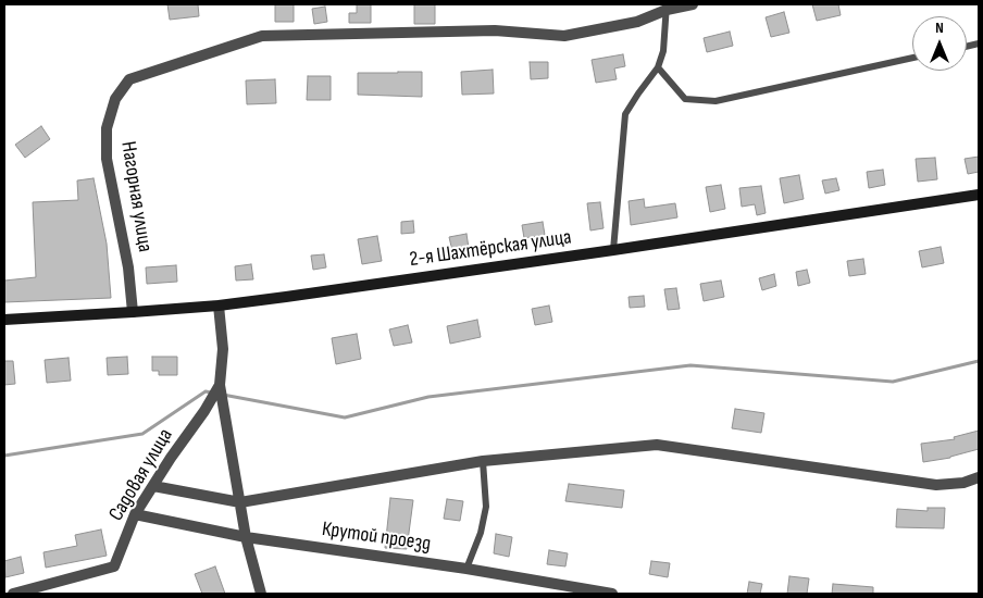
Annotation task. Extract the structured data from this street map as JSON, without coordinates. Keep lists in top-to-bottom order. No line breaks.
{"streets":{"main road":["2-я Шахтёрская улица"],"street":["Нагорная улица","Садовая улица","Крутой проезд"]},"crossings":[["Нагорная улица","2-я Шахтёрская улица"],["2-я Шахтёрская улица","Садовая улица"],["Садовая улица","Крутой проезд"]],"north":"top"}
